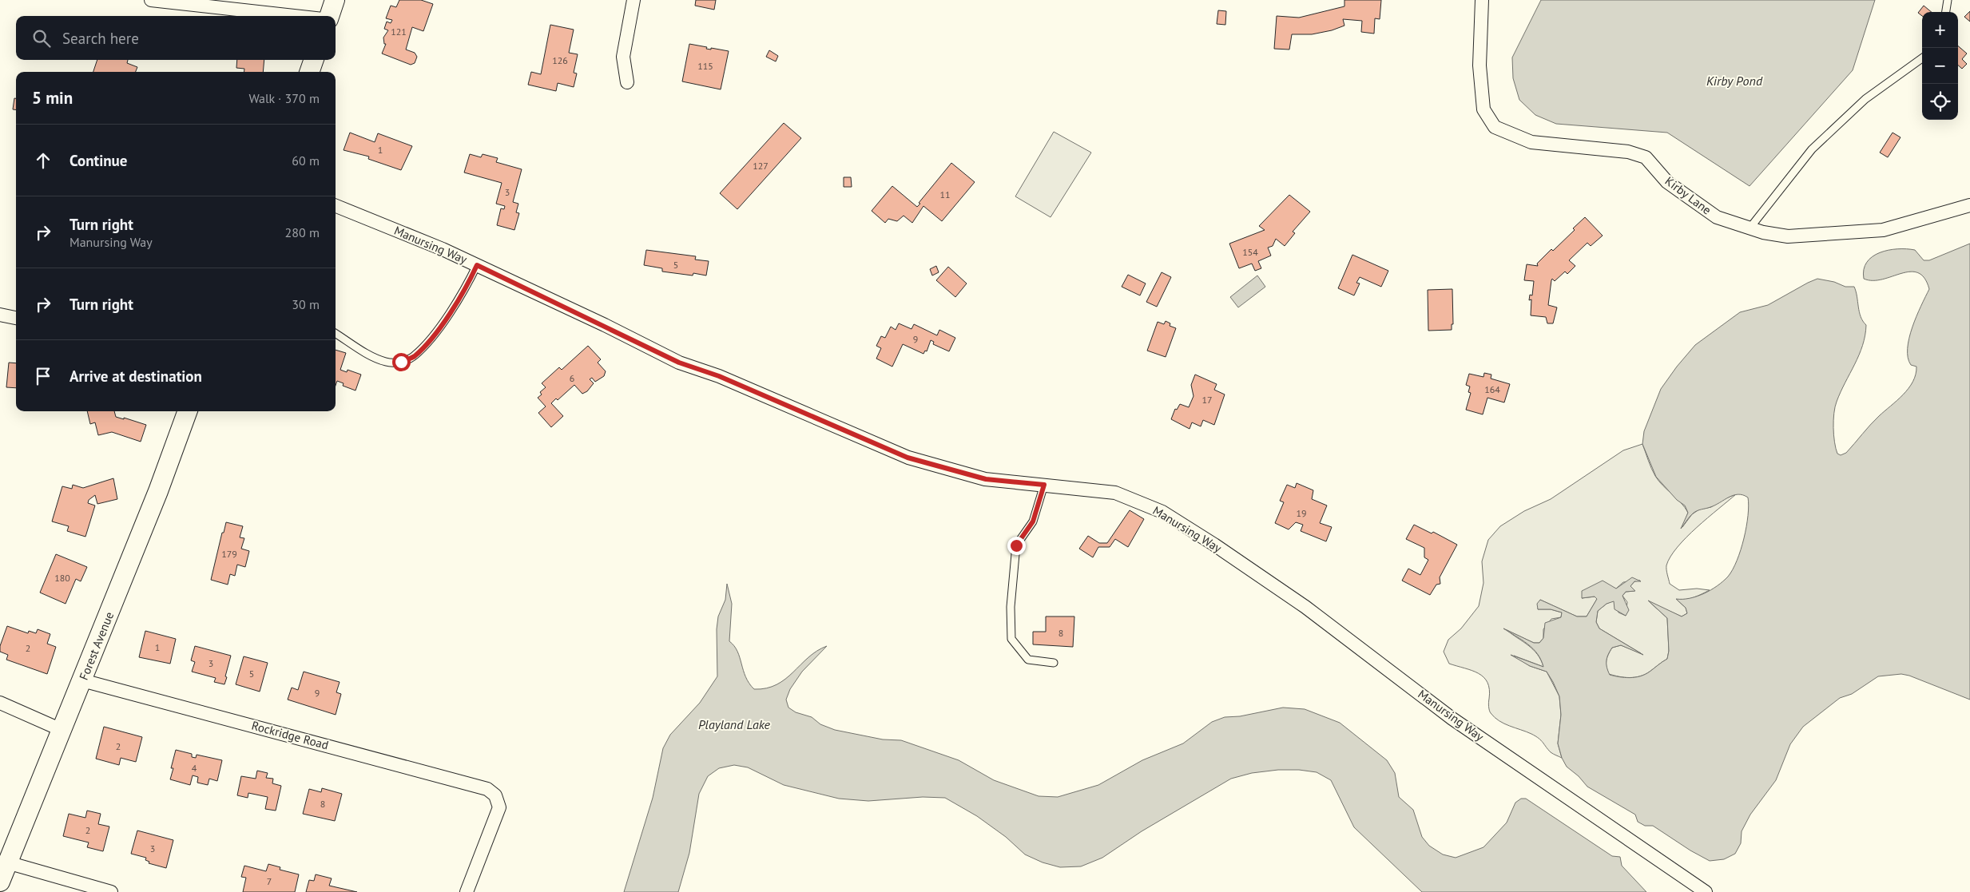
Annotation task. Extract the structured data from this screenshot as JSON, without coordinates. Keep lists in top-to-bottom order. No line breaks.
{"streets":{"street":["Kirby Lane","Manursing Way","Forest Avenue","Rockridge Road"]},"crossings":[["Forest Avenue","Rockridge Road"]],"water":["Kirby Pond","Playland Lake"],"house_numbers":["121","126","115","1","127","3","11","154","5","9","6","164","17","19","179","180","8","1","2","3","5","9","2","4","8","2","3","7"],"page":{"map_buttons":["+","−"],"search":"Search here","heading":["5 min","Walk · 370 m"],"list":[["Continue","60 m"],["Turn right","Manursing Way","280 m"],["Turn right","30 m"],"Arrive at destination"]}}
